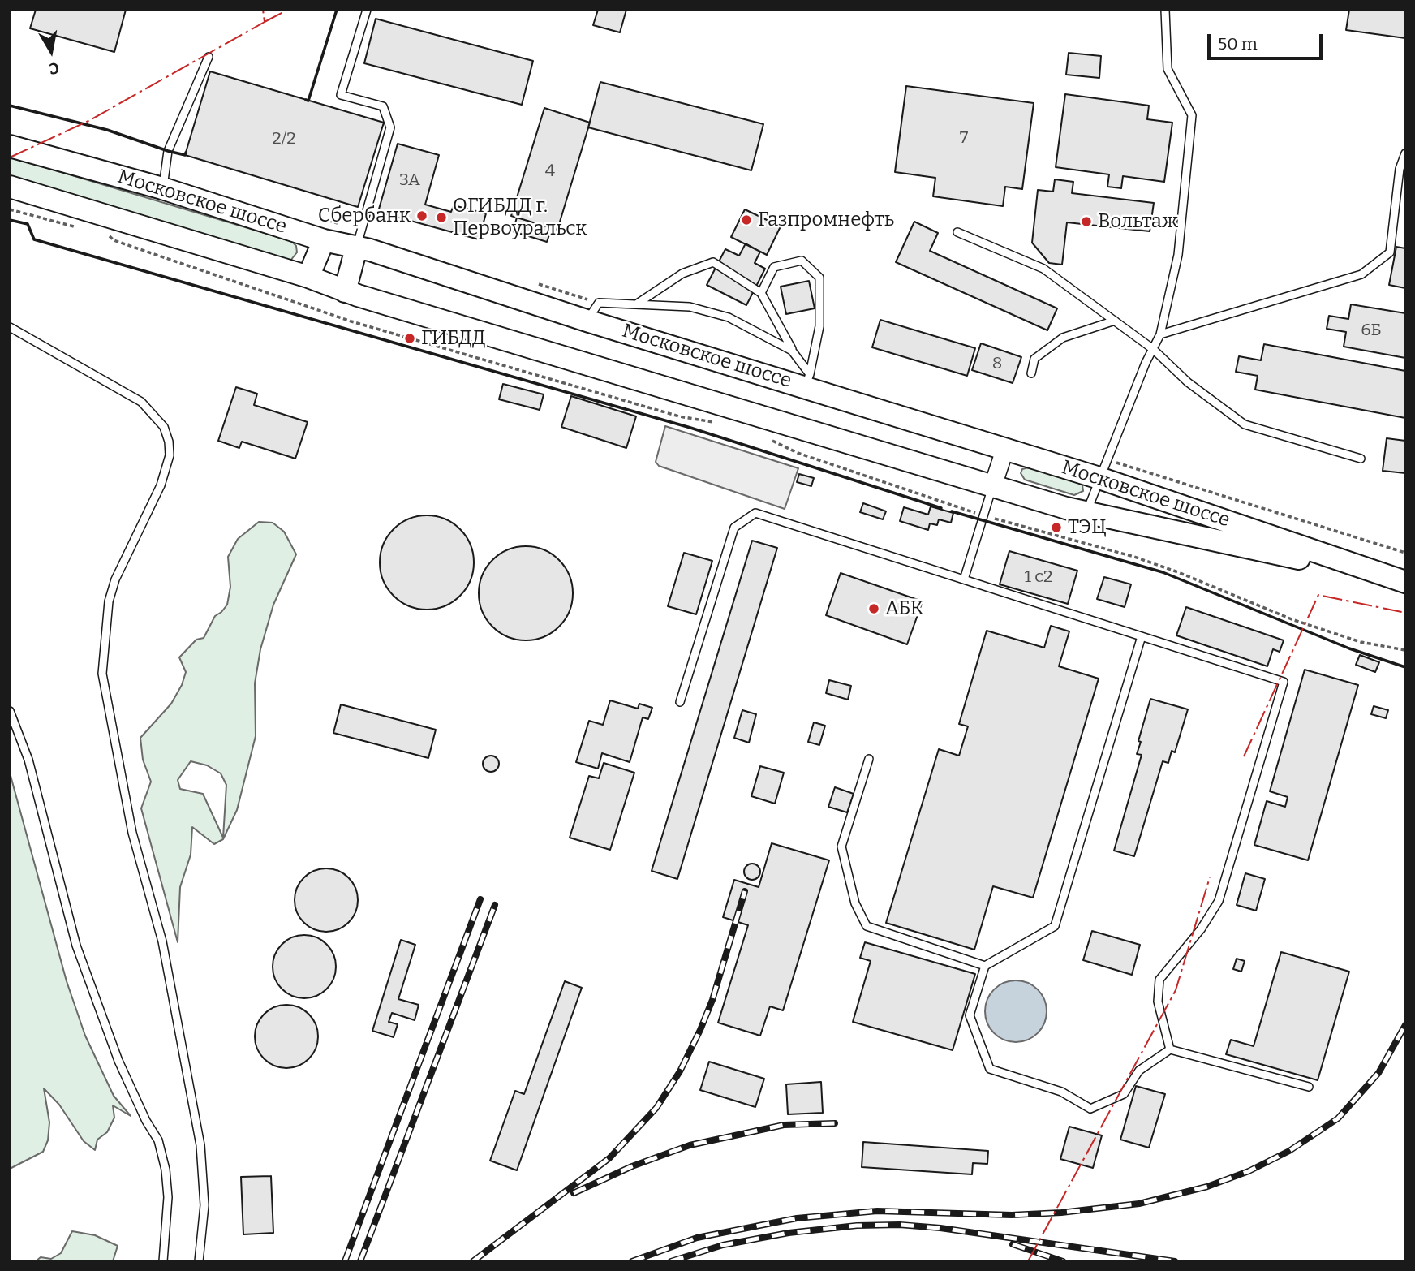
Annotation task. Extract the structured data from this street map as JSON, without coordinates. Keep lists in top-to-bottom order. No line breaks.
{"streets":{"main road":["Московское шоссе"]},"places":["Сбербанк","ОГИБДД г. Первоуральск","Газпромнефть","Вольтаж","ГИБДД","ТЭЦ","АБК"],"house_numbers":["7","2/2","4","3А","6Б","8","1 c2"],"scale_bar":"50 m","north":"bottom"}
